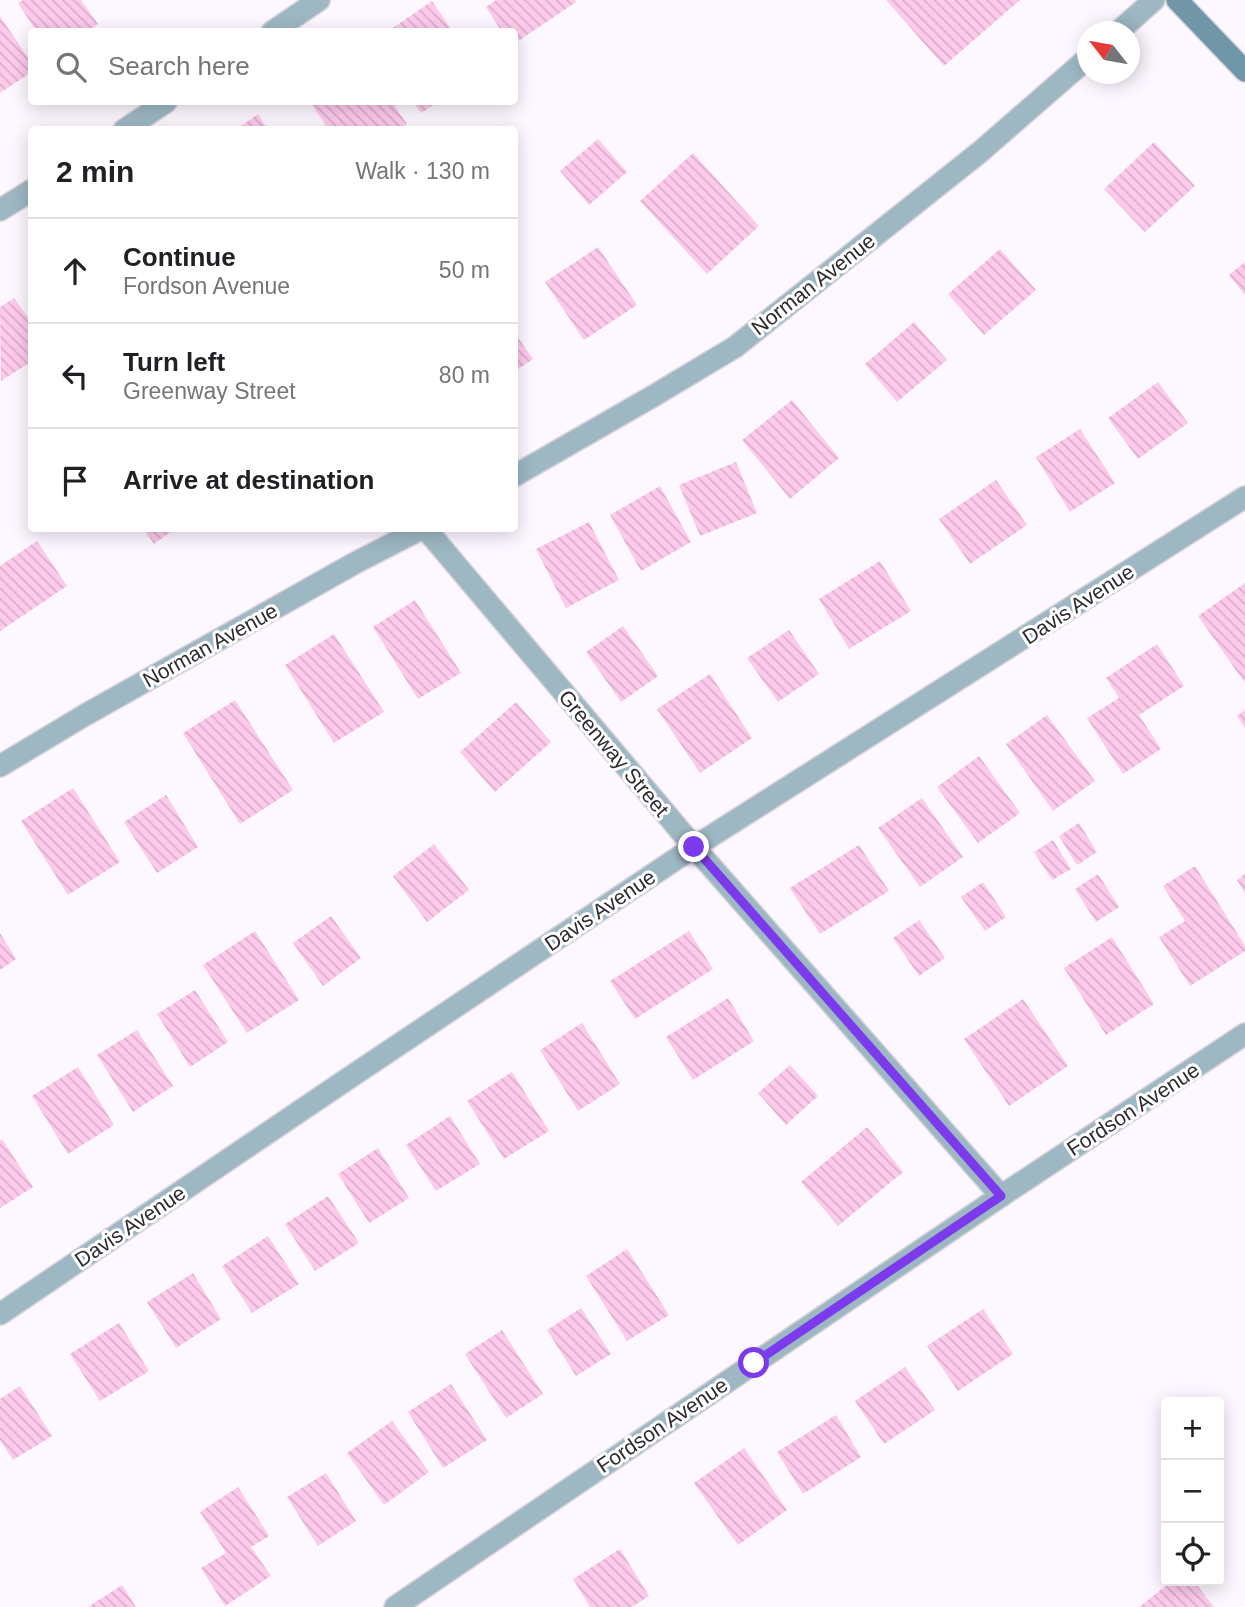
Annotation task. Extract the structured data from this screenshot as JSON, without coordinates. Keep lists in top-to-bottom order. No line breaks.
{"streets":{"street":["Norman Avenue","Davis Avenue","Greenway Street","Fordson Avenue"]},"crossings":[["Davis Avenue","Greenway Street"],["Greenway Street","Fordson Avenue"]],"north":"top left","page":{"search":"Search here","heading":["2 min","Walk · 130 m"],"list":[["Continue","Fordson Avenue","50 m"],["Turn left","Greenway Street","80 m"],"Arrive at destination"],"map_buttons":["+","−"]}}
